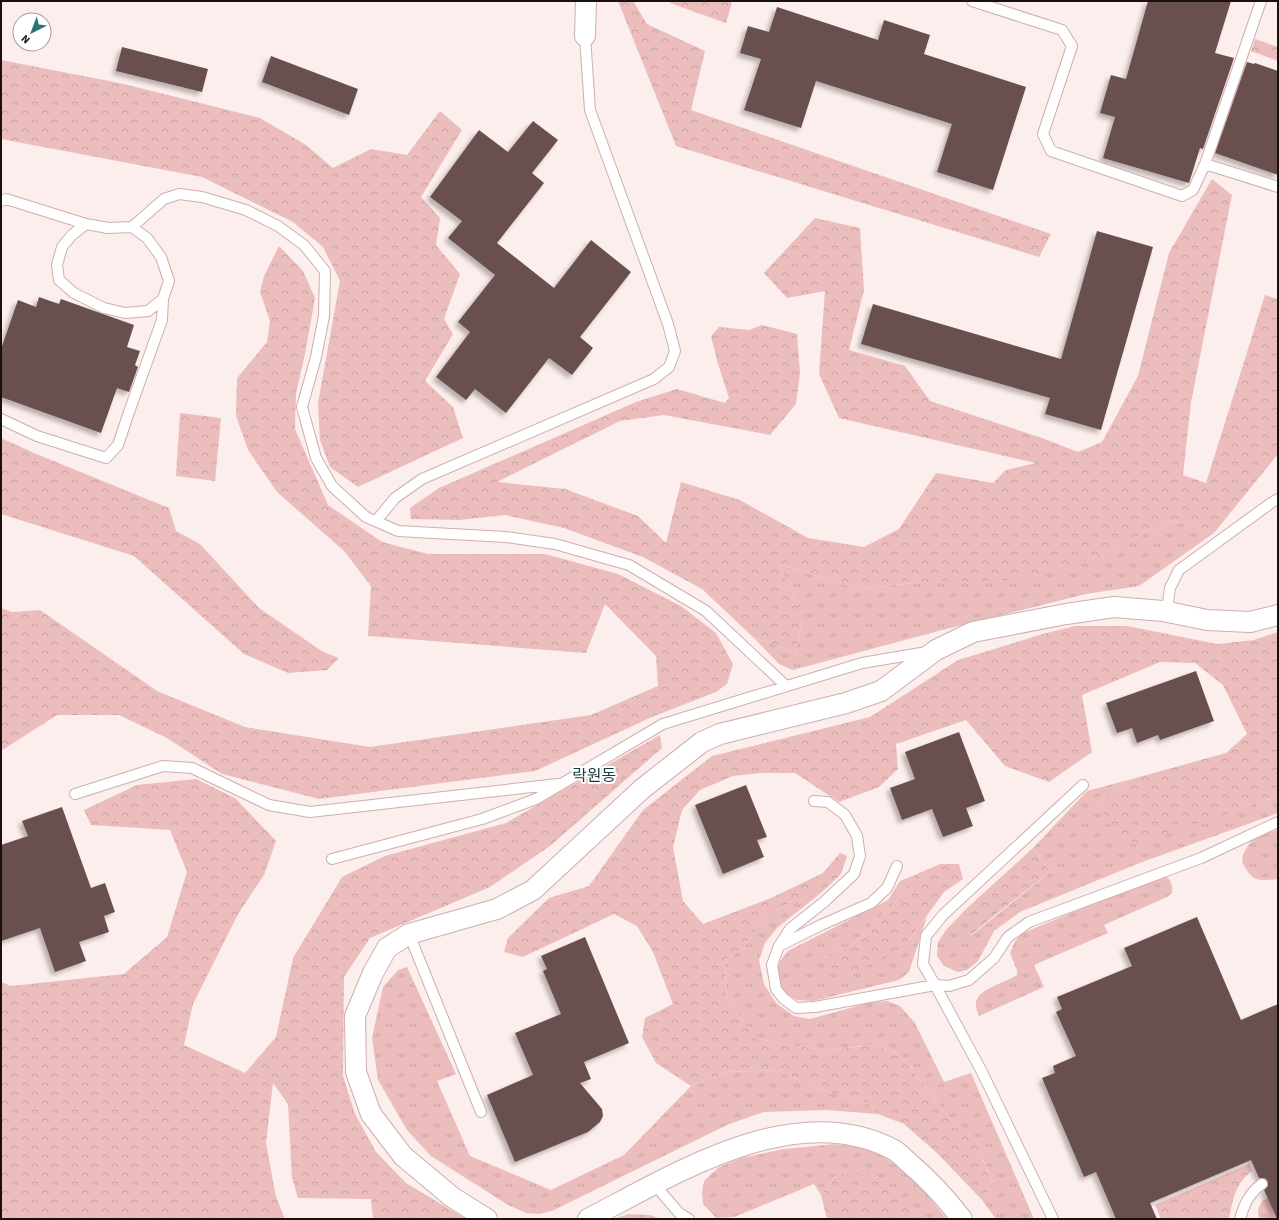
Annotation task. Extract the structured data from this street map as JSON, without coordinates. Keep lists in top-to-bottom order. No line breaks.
{"districts":["락원동"],"north":"bottom left"}
